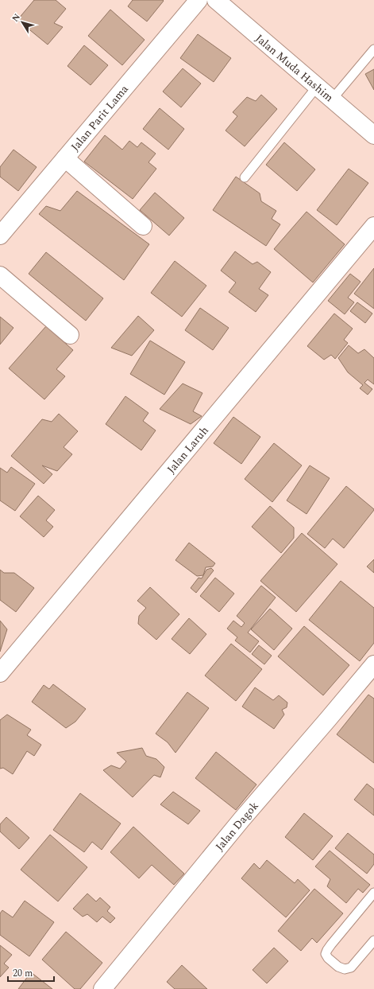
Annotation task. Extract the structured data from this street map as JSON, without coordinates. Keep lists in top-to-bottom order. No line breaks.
{"streets":{"street":["Jalan Muda Hashim","Jalan Parit Lama","Jalan Laruh","Jalan Dagok"]},"scale_bar":"20 m","north":"top left"}
